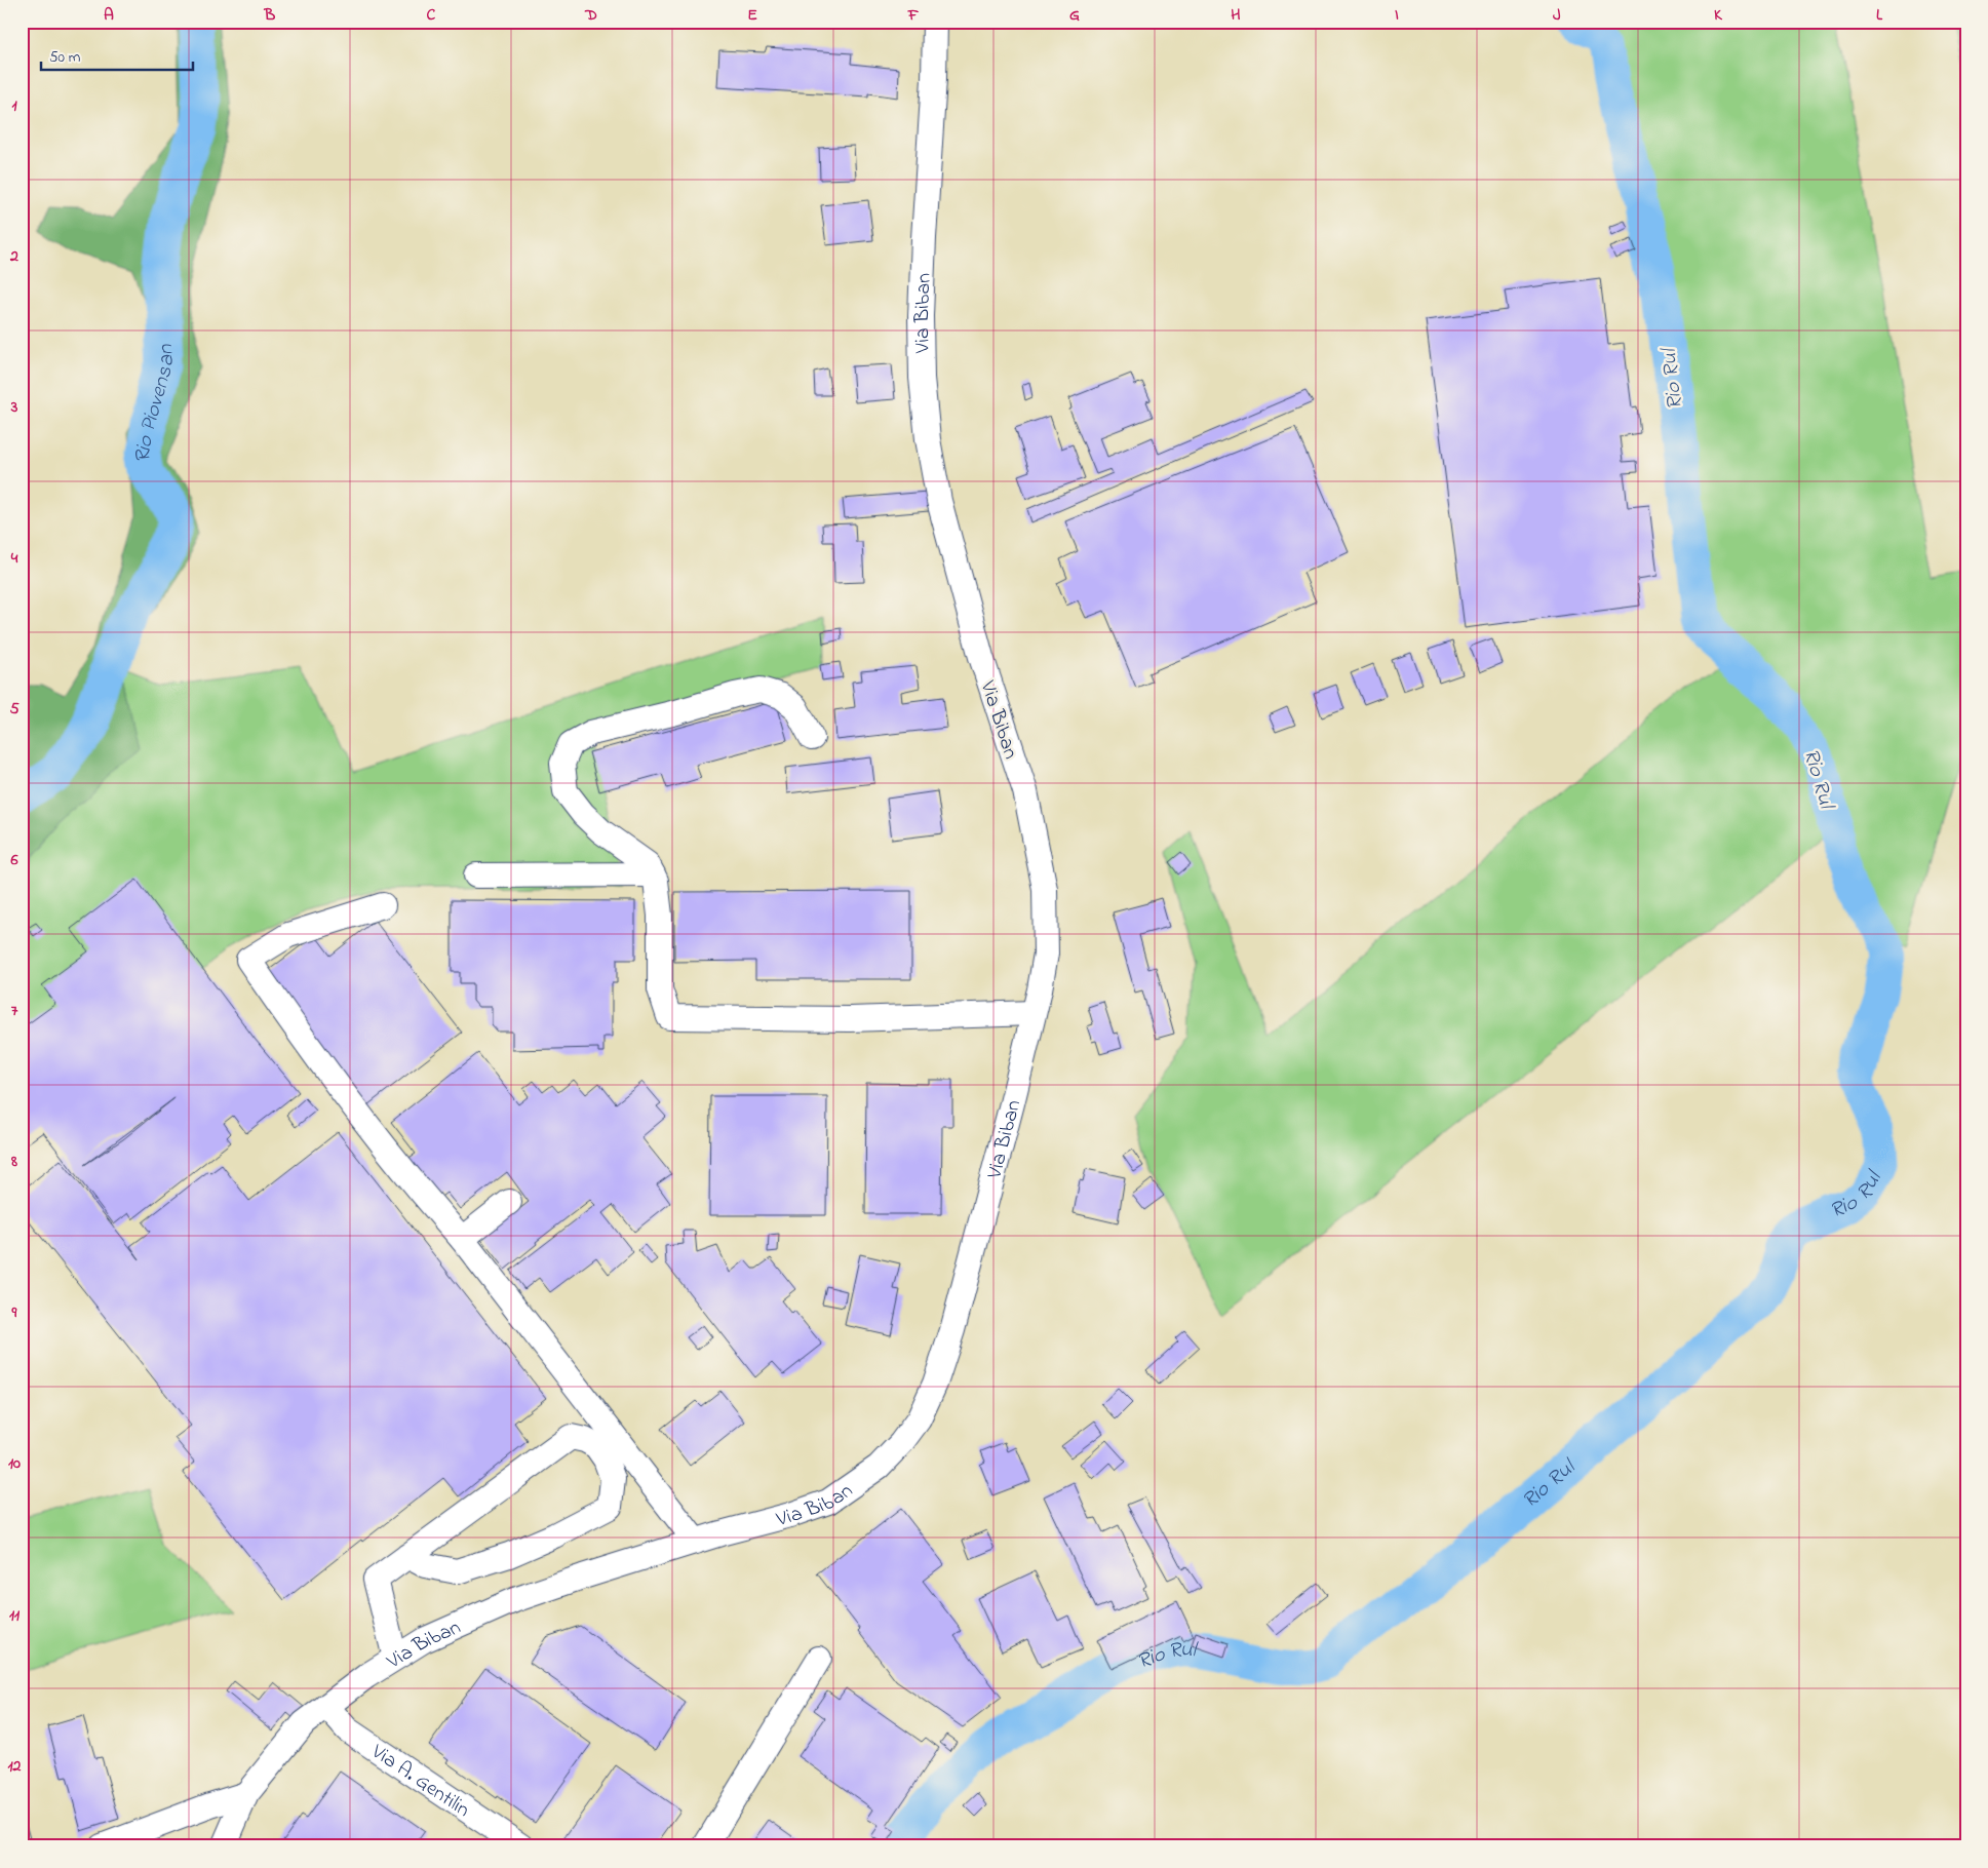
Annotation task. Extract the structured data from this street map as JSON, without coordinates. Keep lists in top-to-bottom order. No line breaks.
{"streets":{"street":["Via Biban","Via A. Gentilin"]},"crossings":[["Via Biban","Via A. Gentilin"]],"water":["Rio Rul","Rio Piovensan"],"scale_bar":"50 m","grid":{"columns":["A","B","C","D","E","F","G","H","I","J","K","L"],"rows":["1","2","3","4","5","6","7","8","9","10","11","12"]}}
